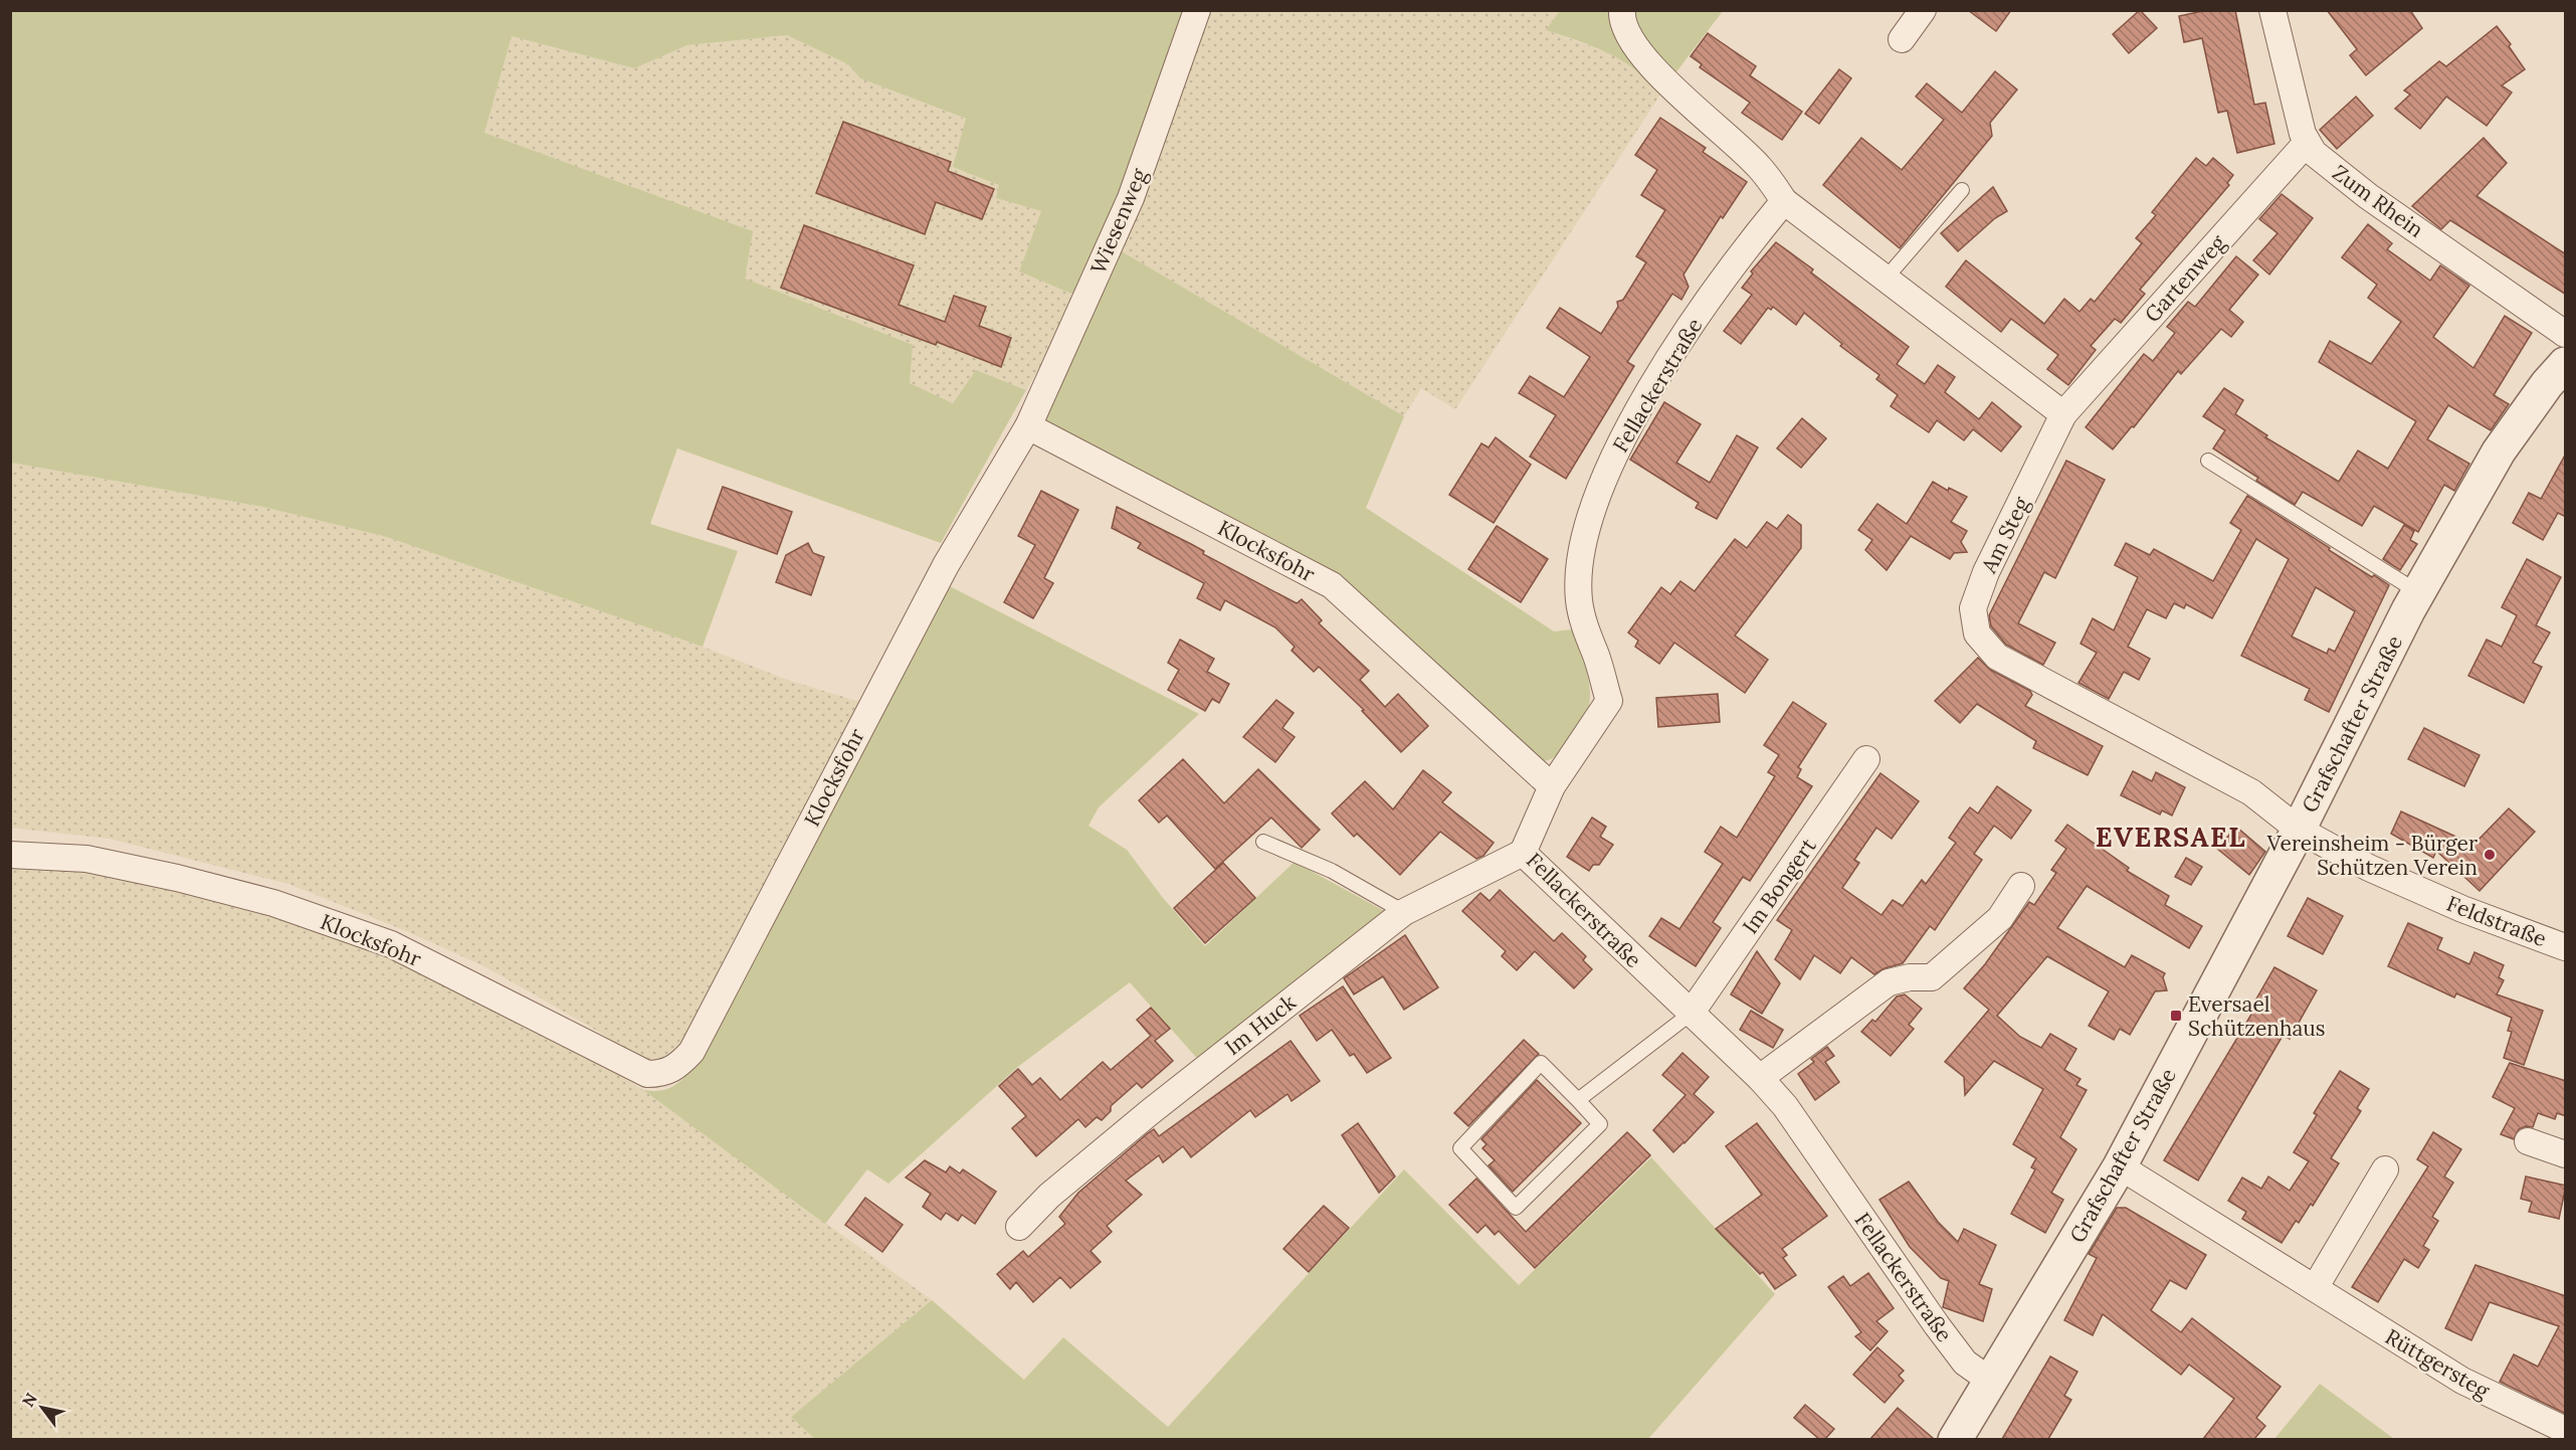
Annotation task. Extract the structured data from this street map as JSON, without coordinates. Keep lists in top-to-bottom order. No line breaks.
{"streets":{"street":["Zum Rhein","Wiesenweg","Gartenweg","Fellackerstraße","Am Steg","Klocksfohr","Grafschafter Straße","Im Bongert","Feldstraße","Im Huck","Rüttgersteg"]},"crossings":[["Zum Rhein","Gartenweg"],["Wiesenweg","Klocksfohr"],["Gartenweg","Am Steg"],["Fellackerstraße","Klocksfohr"],["Fellackerstraße","Grafschafter Straße"],["Fellackerstraße","Im Bongert"],["Fellackerstraße","Im Huck"],["Am Steg","Grafschafter Straße"],["Am Steg","Feldstraße"],["Grafschafter Straße","Feldstraße"],["Grafschafter Straße","Rüttgersteg"]],"districts":["EVERSAEL"],"places":{"other":["Vereinsheim - Bürger Schützen Verein"],"transit":["Eversael Schützenhaus"]},"north":"top left"}
